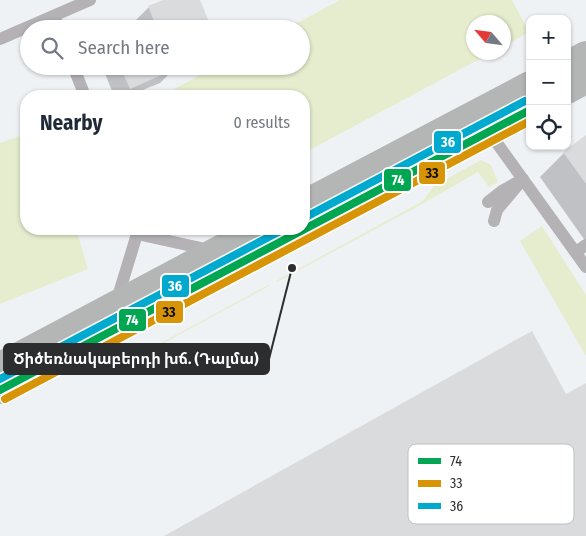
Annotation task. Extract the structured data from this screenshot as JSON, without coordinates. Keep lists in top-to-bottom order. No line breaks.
{"places":["Ծիծեռնակաբերդի խճ. (Դալմա)"],"lines":["transit line 36","transit line 74","transit line 33"],"legend":["74","33","36"],"north":"top left","page":{"map_buttons":["+","−"],"search":"Search here","heading":["Nearby","0 results"]}}
